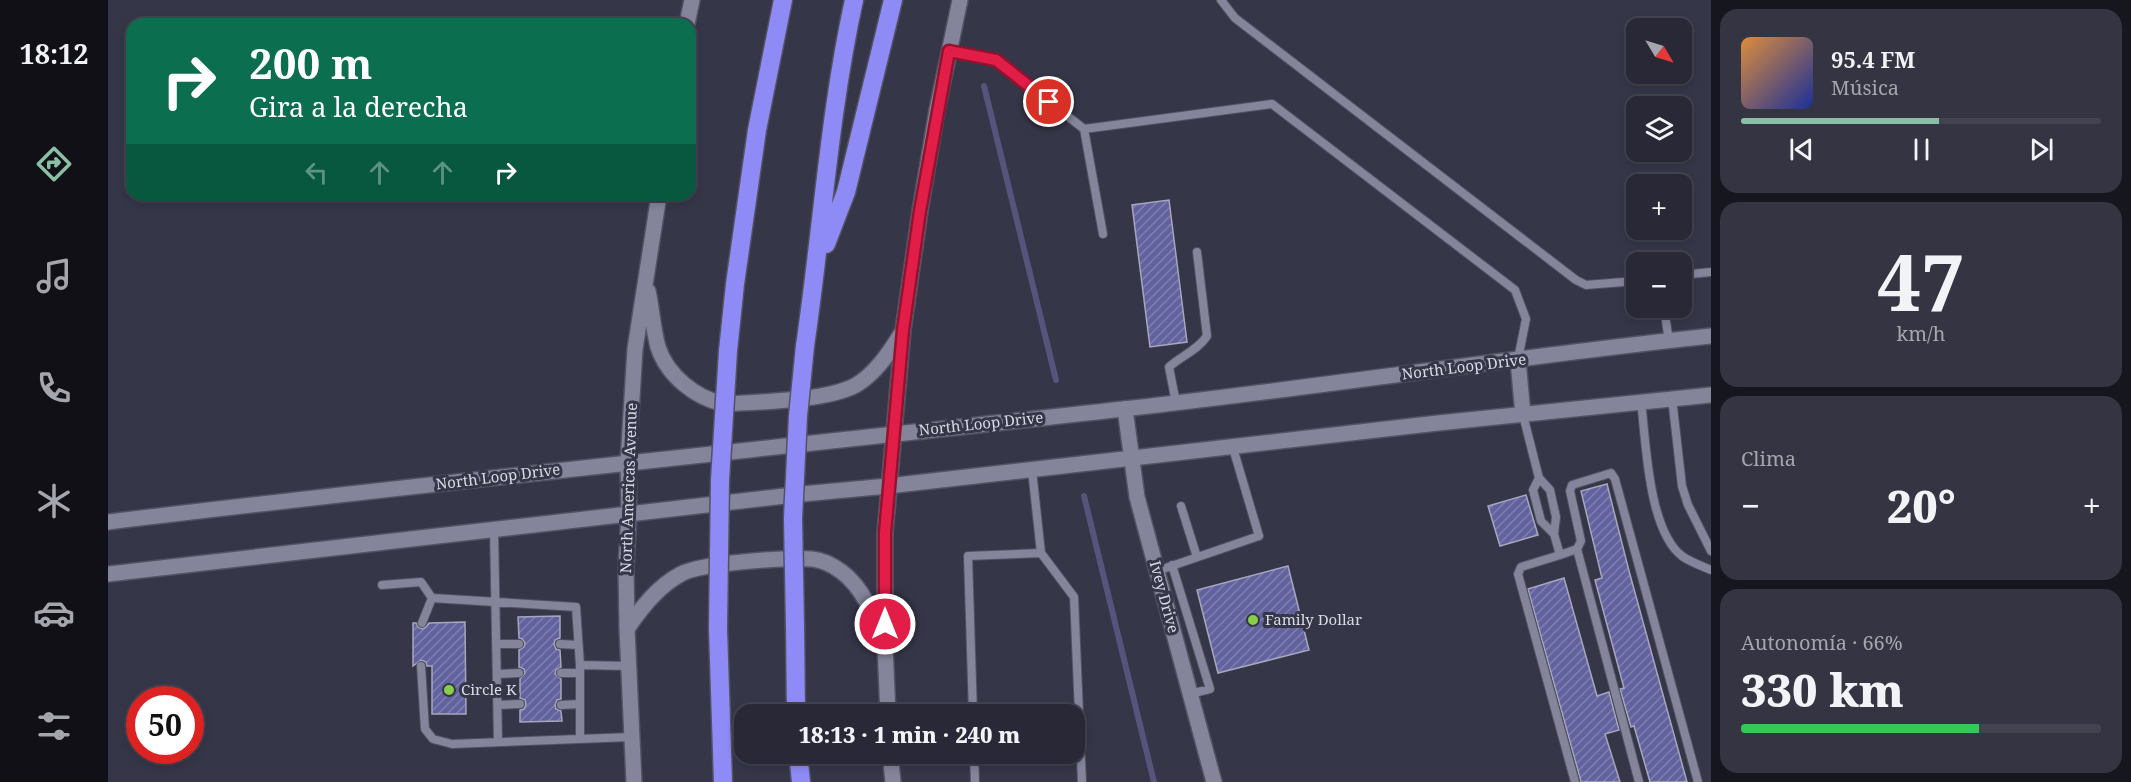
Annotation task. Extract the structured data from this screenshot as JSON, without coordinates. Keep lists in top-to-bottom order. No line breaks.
{"streets":{"main road":["North Loop Drive","North Americas Avenue","Ivey Drive"]},"crossings":[["North Loop Drive","North Americas Avenue"],["North Loop Drive","Ivey Drive"]],"places":["Family Dollar","Circle K"],"north":"bottom right","page":{"tabs":"18:12","map_buttons":["+","−"],"turn":["200 m","Gira a la derecha"],"song":["95.4 FM","Música"],"tile":[["47","km/h"],"Clima",["Autonomía · 66%","330 km"]],"heat":["−","20°","+"],"limit":"50","trip":"18:13 · 1 min · 240 m"}}
